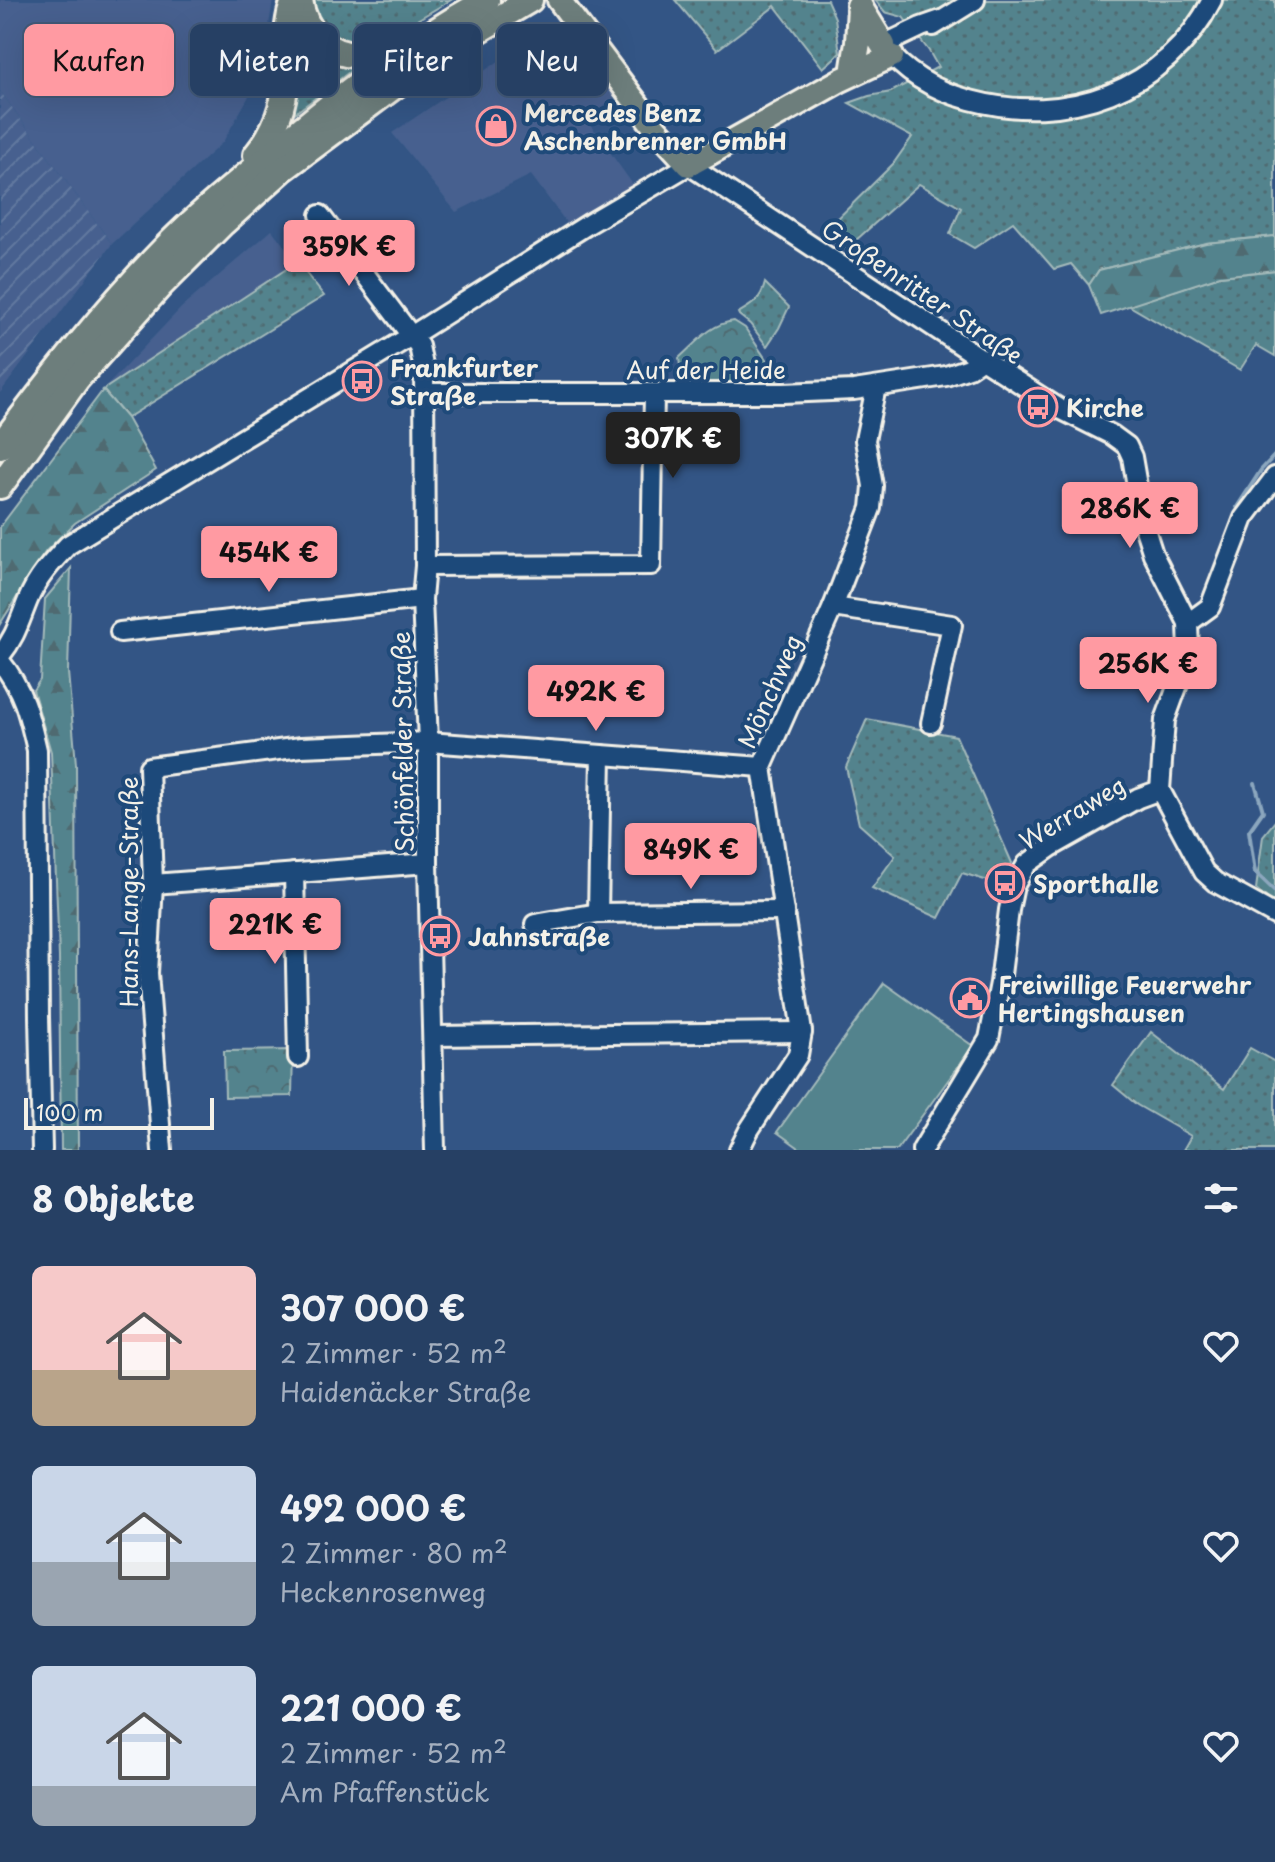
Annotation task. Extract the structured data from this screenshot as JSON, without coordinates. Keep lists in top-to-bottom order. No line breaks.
{"streets":{"street":["Großenritter Straße","Auf der Heide","Mönchweg","Schönfelder Straße","Werraweg","Hans-Lange-Straße"]},"crossings":[["Großenritter Straße","Auf der Heide"],["Großenritter Straße","Werraweg"],["Auf der Heide","Mönchweg"],["Auf der Heide","Schönfelder Straße"],["Schönfelder Straße","Hans-Lange-Straße"]],"places":{"shop":["Mercedes Benz Aschenbrenner GmbH"],"bus stop":["Frankfurter Straße","Kirche","Sporthalle","Jahnstraße"],"public building":["Freiwillige Feuerwehr Hertingshausen"]},"scale_bar":"100 m","page":{"chip":["Kaufen","Mieten","Filter","Neu"],"price":["359K €","307K €","286K €","454K €","256K €","492K €","849K €","221K €"],"scale":"100 m","heading":"8 Objekte","list":[{"name":"307 000 €","note":"2 Zimmer · 52 m² · Haidenäcker Straße"},{"name":"492 000 €","note":"2 Zimmer · 80 m² · Heckenrosenweg"},{"name":"221 000 €","note":"2 Zimmer · 52 m² · Am Pfaffenstück"}]}}
